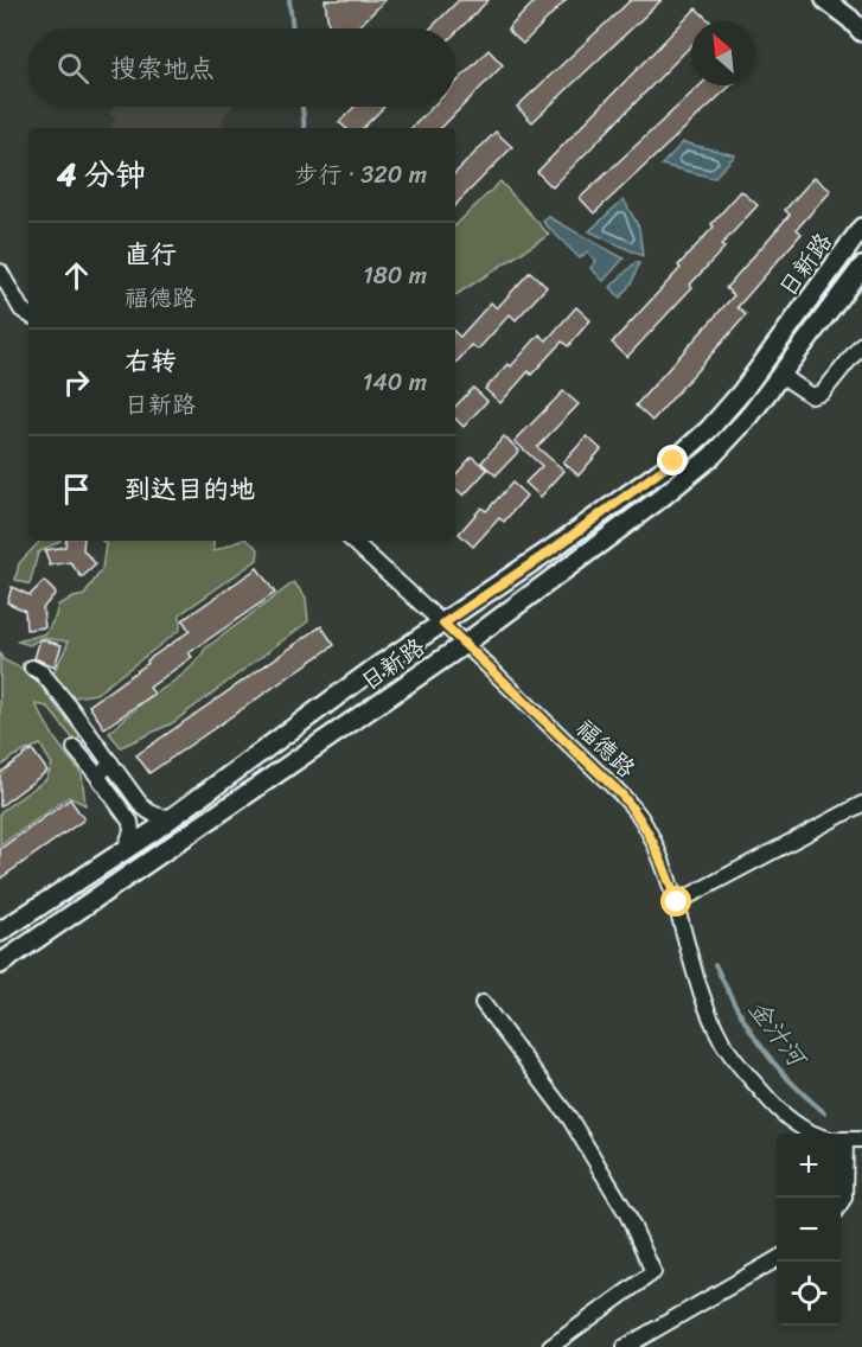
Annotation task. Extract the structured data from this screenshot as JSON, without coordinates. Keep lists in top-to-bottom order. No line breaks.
{"streets":{"main road":["日新路"],"street":["福德路"]},"crossings":[["日新路","福德路"]],"water":["金汁河"],"north":"top left","page":{"search":"搜索地点","heading":["4 分钟","步行 · 320 m"],"list":[["直行","福德路","180 m"],["右转","日新路","140 m"],"到达目的地"],"map_buttons":["+","−"]}}
